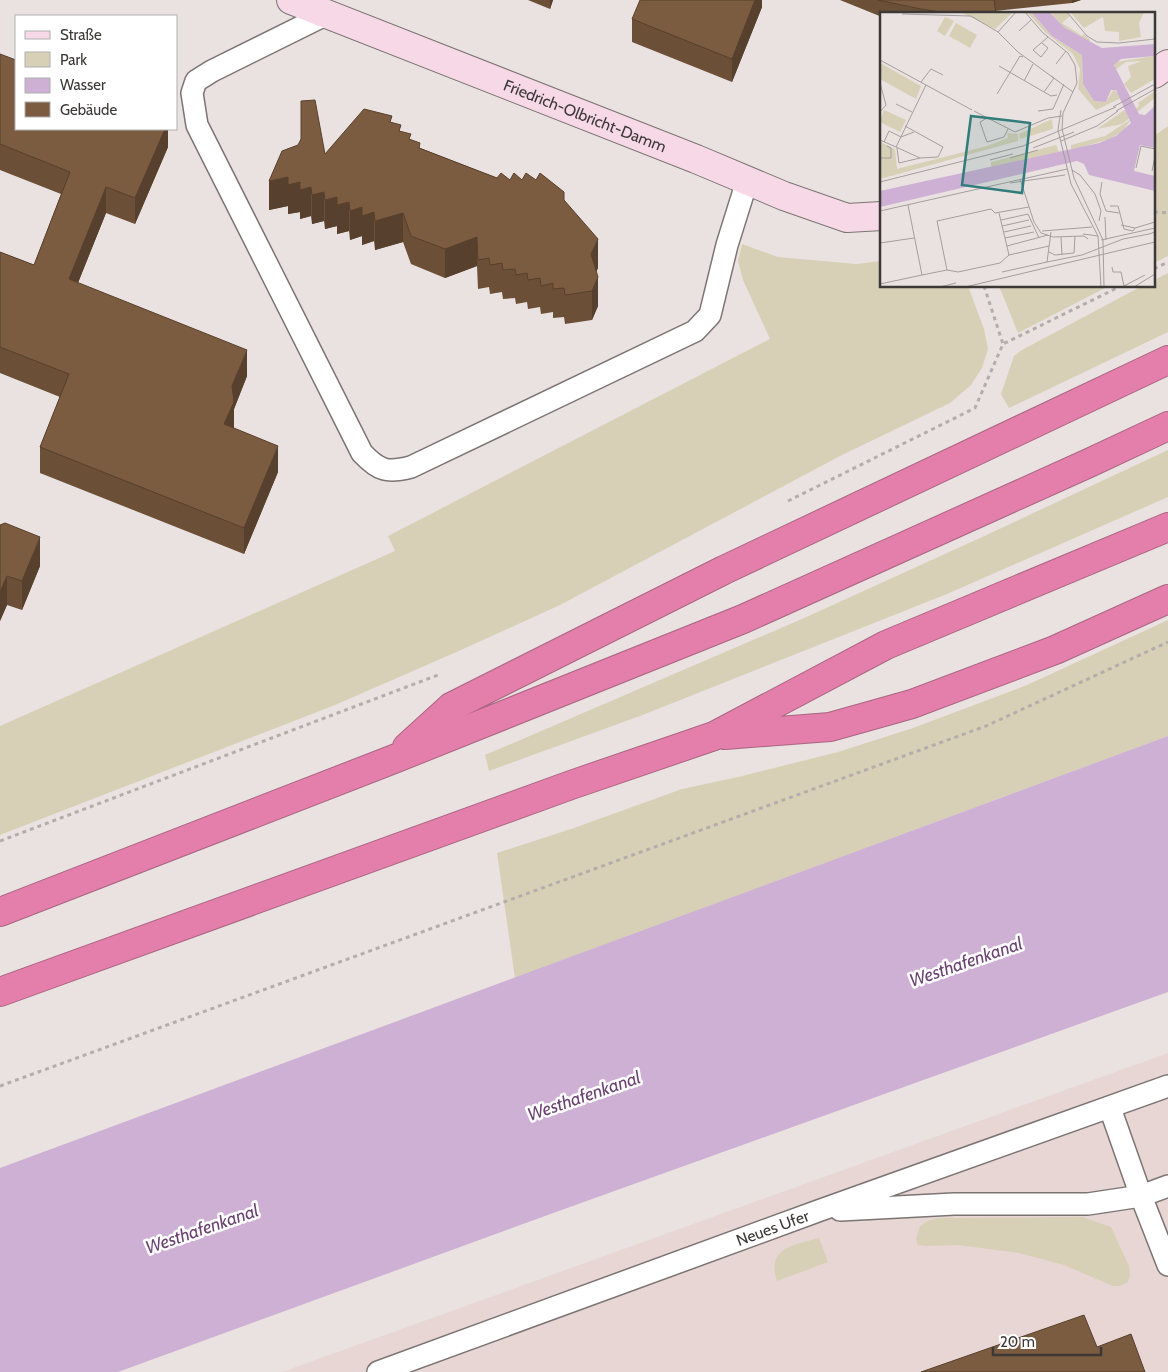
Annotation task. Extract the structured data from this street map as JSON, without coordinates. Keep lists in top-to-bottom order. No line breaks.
{"streets":{"street":["Friedrich-Olbricht-Damm"],"lane":["Neues Ufer"]},"water":["Westhafenkanal"],"legend":["Straße","Park","Wasser","Gebäude"],"scale_bar":"20 m"}
